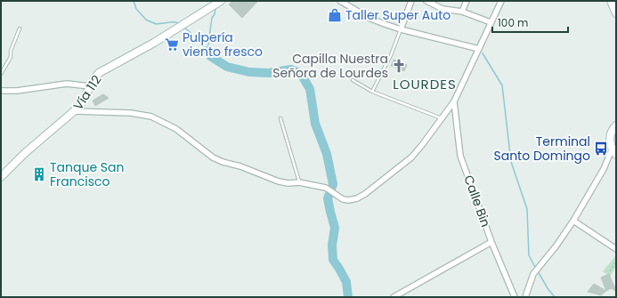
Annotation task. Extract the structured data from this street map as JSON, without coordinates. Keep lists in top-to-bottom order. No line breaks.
{"streets":{"main road":["Vía 112"],"street":["Calle Bin"]},"districts":["LOURDES"],"places":{"shop":["Taller Super Auto"],"supermarket":["Pulpería viento fresco"],"church":["Capilla Nuestra Señora de Lourdes"],"bus stop":["Terminal Santo Domingo"],"building":["Tanque San Francisco"]},"scale_bar":"100 m"}
